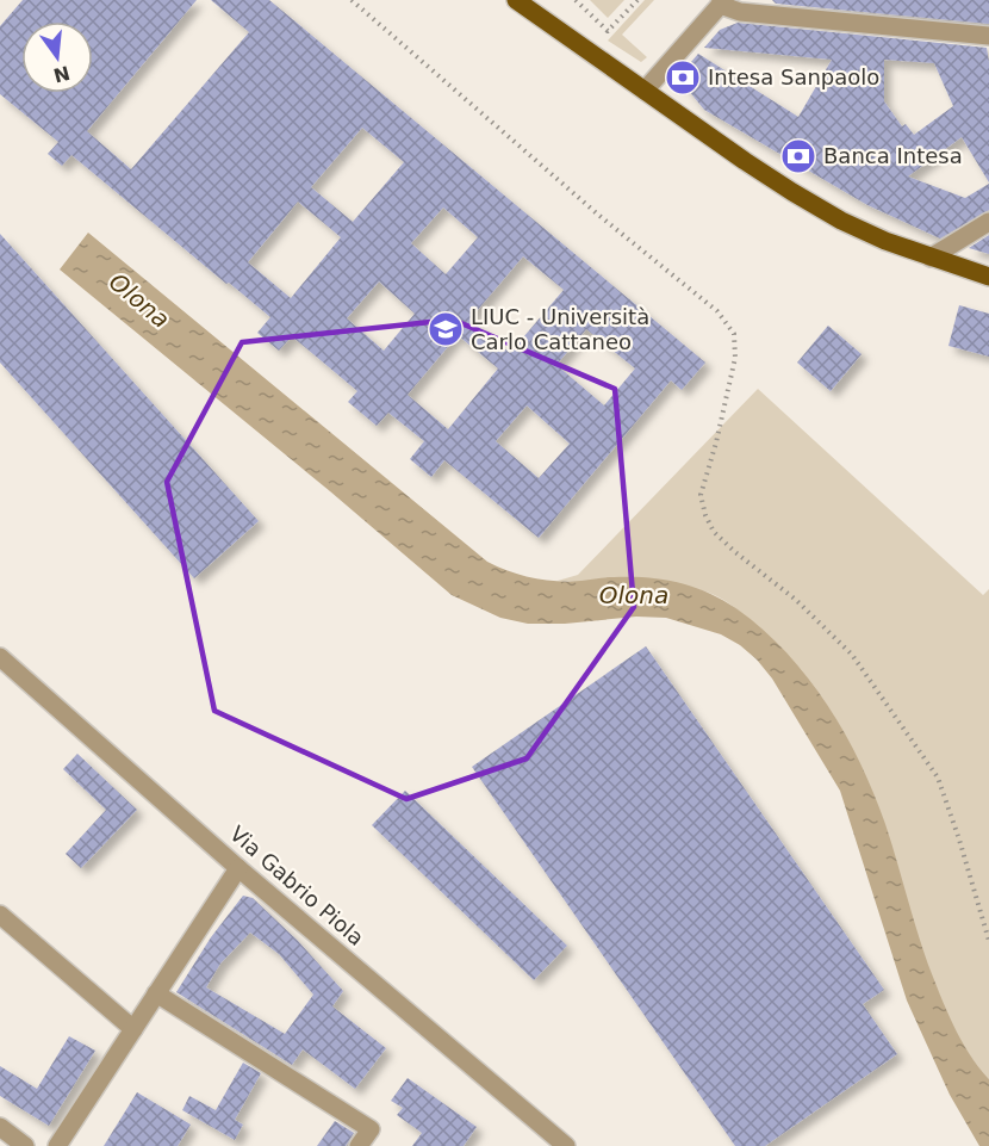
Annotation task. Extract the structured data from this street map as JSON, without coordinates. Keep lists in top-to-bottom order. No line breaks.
{"streets":{"street":["Via Gabrio Piola"]},"water":["Olona"],"places":{"bank":["Intesa Sanpaolo","Banca Intesa"],"school or university":["LIUC - Università Carlo Cattaneo"]},"north":"bottom"}
